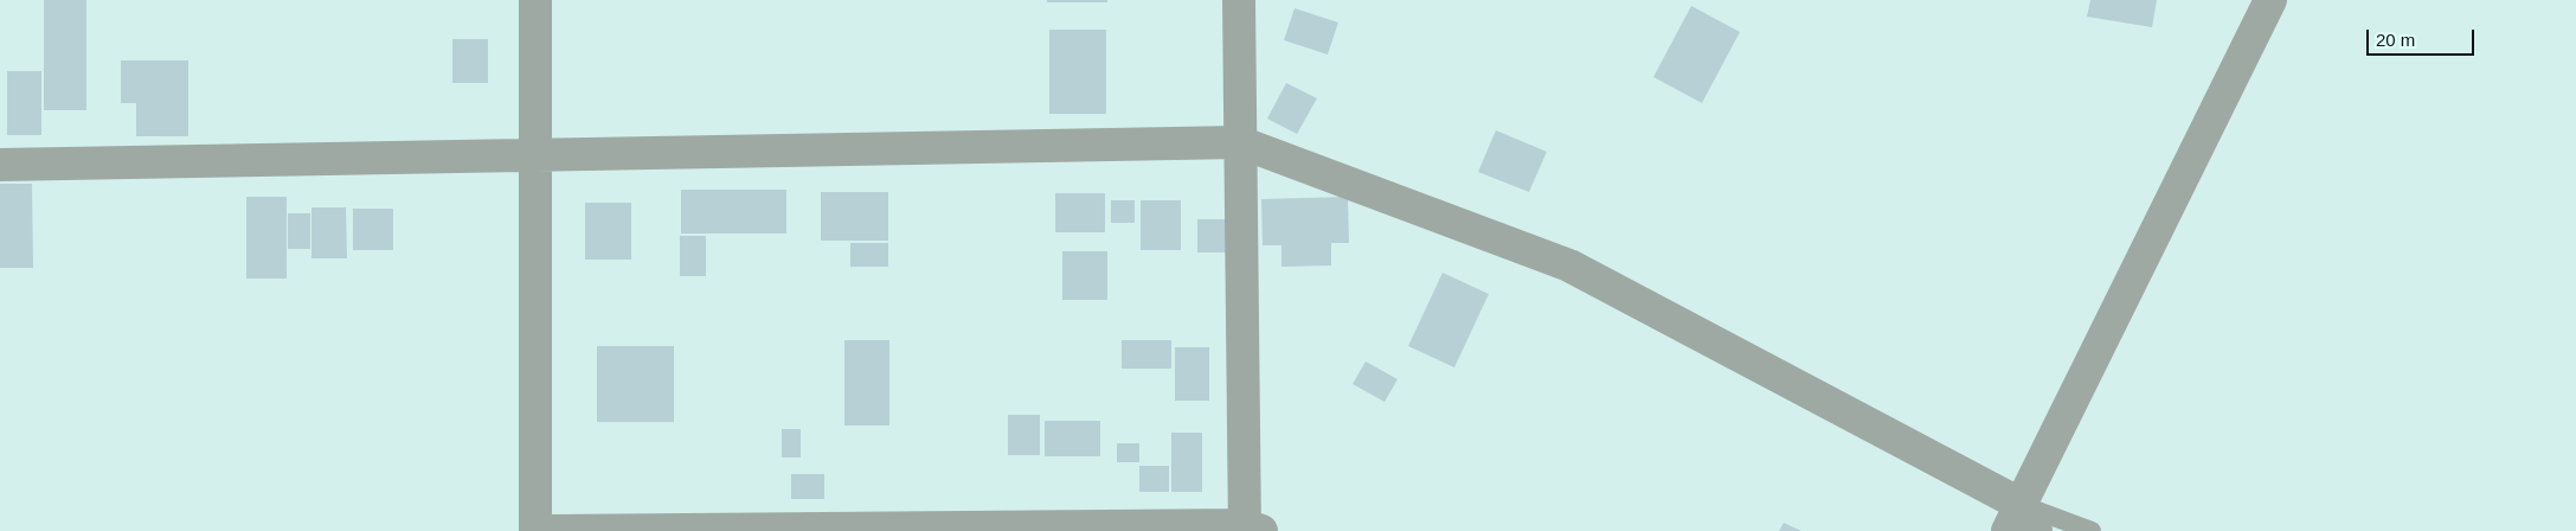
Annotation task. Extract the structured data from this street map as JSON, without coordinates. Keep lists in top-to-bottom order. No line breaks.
{"scale_bar":"20 m"}
